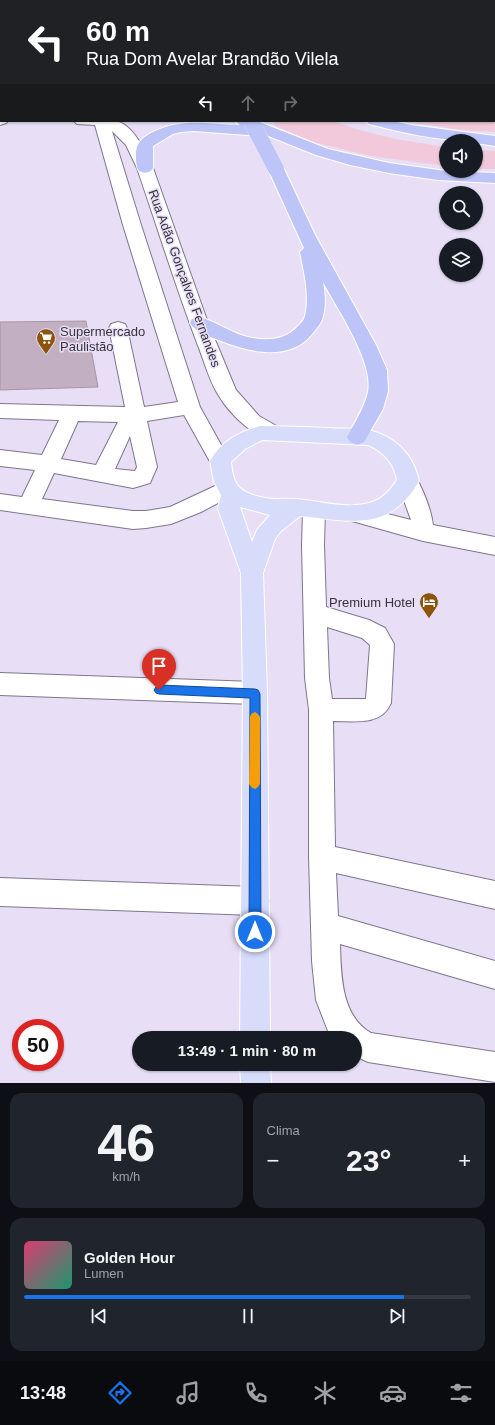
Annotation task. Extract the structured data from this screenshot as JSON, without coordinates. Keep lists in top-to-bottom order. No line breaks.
{"streets":{"street":["Rua Adão Gonçalves Fernandes"]},"places":{"supermarket":["Supermercado Paulistão"],"hotel":["Premium Hotel"]},"page":{"turn":["60 m","Rua Dom Avelar Brandão Vilela"],"limit":"50","trip":"13:49 · 1 min · 80 m","tile":[["46","km/h"],"Clima"],"heat":["−","23°","+"],"song":["Golden Hour","Lumen"],"tabs":"13:48"}}
